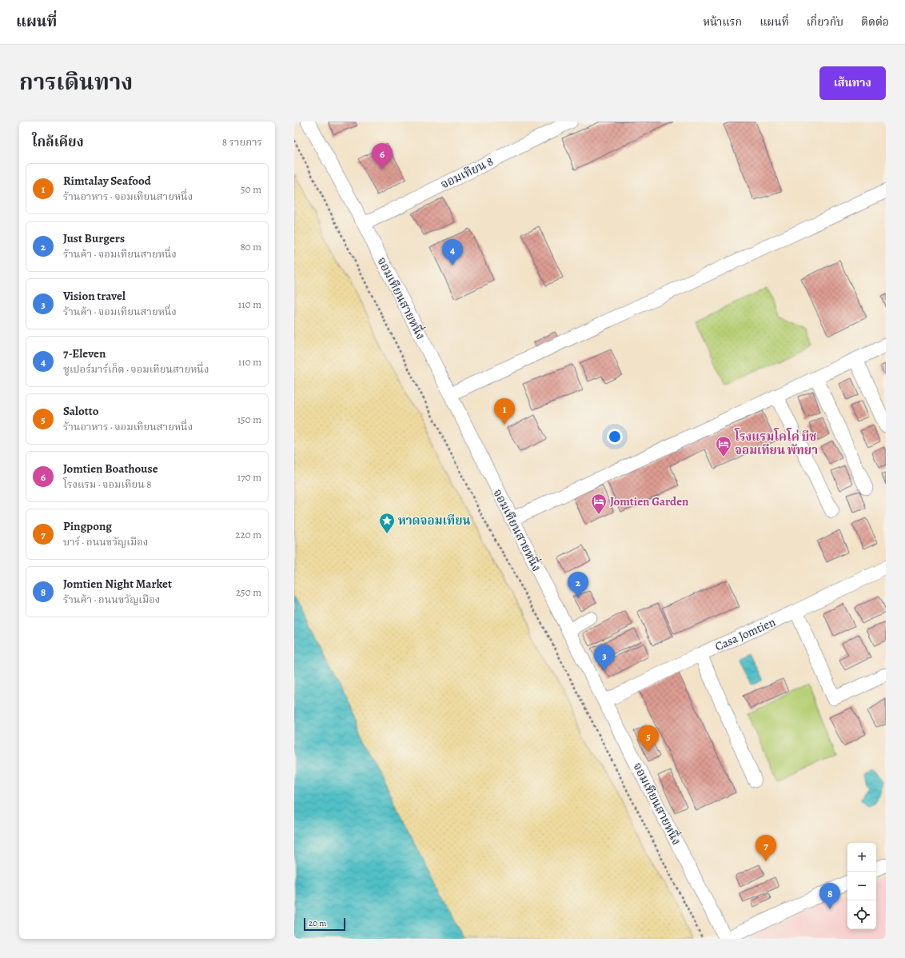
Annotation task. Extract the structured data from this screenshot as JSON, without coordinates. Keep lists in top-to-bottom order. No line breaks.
{"streets":{"street":["จอมเทียน 8","จอมเทียนสายหนึ่ง","Casa Jomtien"]},"crossings":[["จอมเทียน 8","จอมเทียนสายหนึ่ง"],["จอมเทียนสายหนึ่ง","Casa Jomtien"]],"places":{"hotel":["โรงแรมโคโค่ บีช จอมเทียน พัทยา","Jomtien Garden"],"place":["หาดจอมเทียน"]},"scale_bar":"20 m","page":{"header":"แผนที่","nav":["หน้าแรก","แผนที่","เกี่ยวกับ","ติดต่อ"],"title":"การเดินทาง","buttons":"เส้นทาง","heading":["ใกล้เคียง","8 รายการ"],"pins":["6","4","1","2","3","5","7","8"],"list":[{"mark":"1","name":"Rimtalay Seafood","note":"ร้านอาหาร · จอมเทียนสายหนึ่ง","value":"50 m"},{"mark":"2","name":"Just Burgers","note":"ร้านค้า · จอมเทียนสายหนึ่ง","value":"80 m"},{"mark":"3","name":"Vision travel","note":"ร้านค้า · จอมเทียนสายหนึ่ง","value":"110 m"},{"mark":"4","name":"7-Eleven","note":"ซูเปอร์มาร์เก็ต · จอมเทียนสายหนึ่ง","value":"110 m"},{"mark":"5","name":"Salotto","note":"ร้านอาหาร · จอมเทียนสายหนึ่ง","value":"150 m"},{"mark":"6","name":"Jomtien Boathouse","note":"โรงแรม · จอมเทียน 8","value":"170 m"},{"mark":"7","name":"Pingpong","note":"บาร์ · ถนนขวัญเมือง","value":"220 m"},{"mark":"8","name":"Jomtien Night Market","note":"ร้านค้า · ถนนขวัญเมือง","value":"250 m"}],"map_buttons":["+","−"],"scale":"20 m"}}
